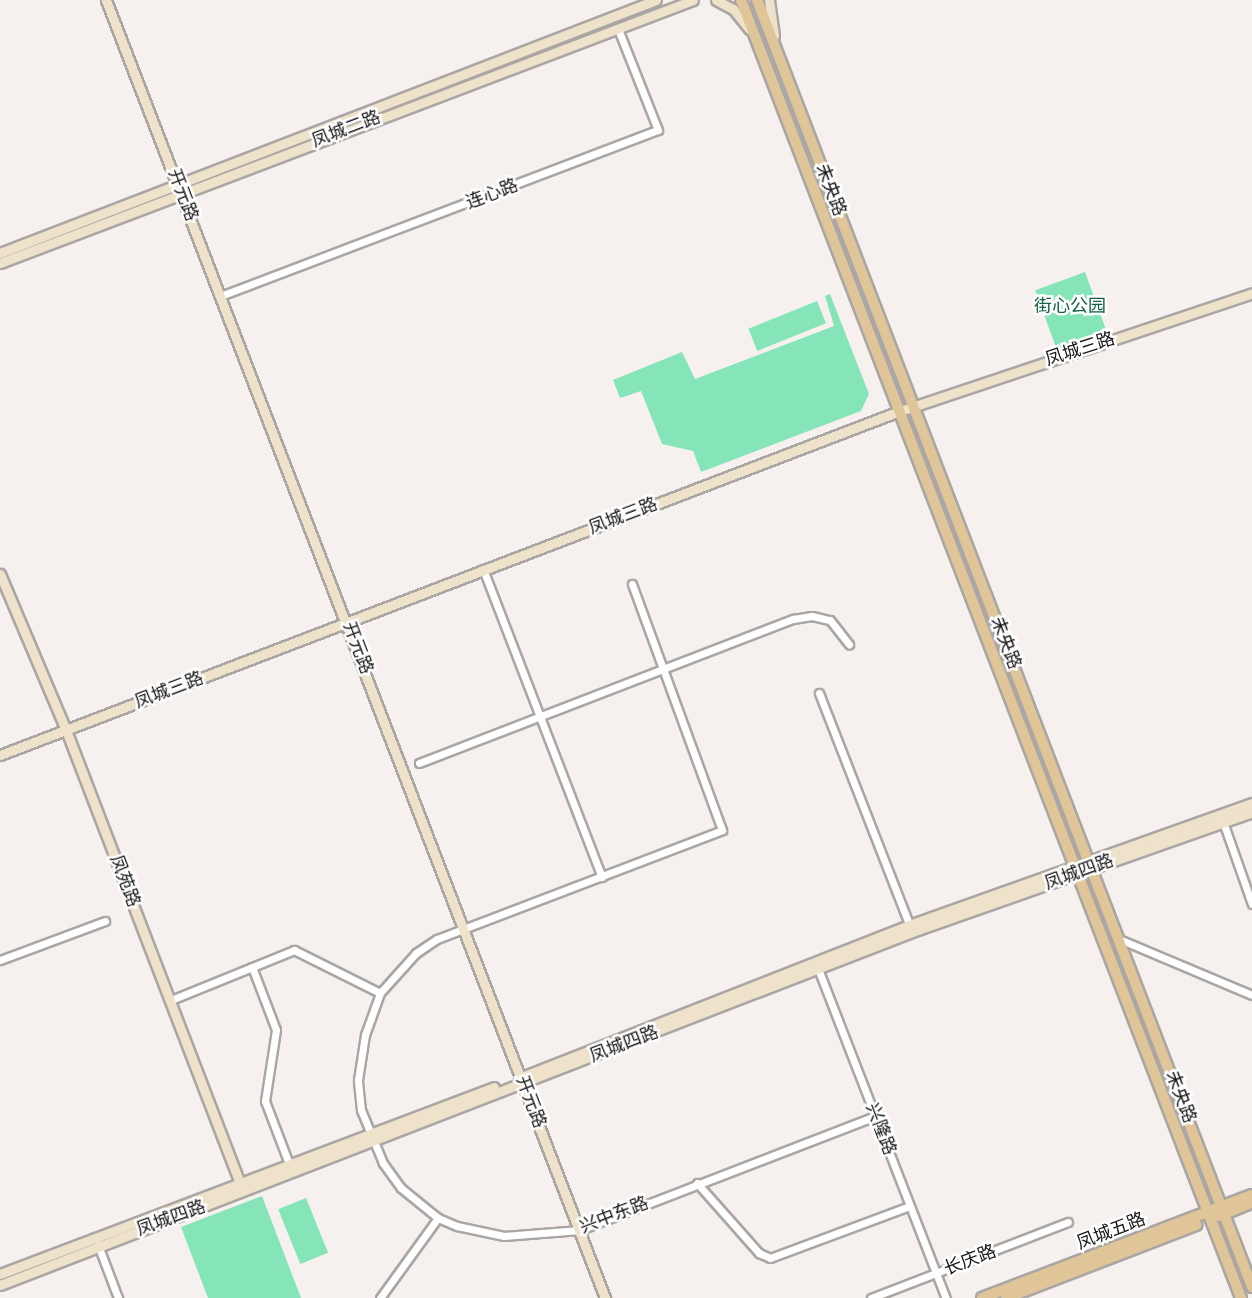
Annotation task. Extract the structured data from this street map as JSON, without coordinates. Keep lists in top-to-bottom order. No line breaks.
{"streets":{"main road":["未央路","凤城五路"],"street":["凤城二路","连心路","开元路","凤城三路","凤城四路","凤苑路","兴隆路","兴中东路","长庆路"]},"crossings":[["凤城二路","连心路"],["凤城二路","开元路"],["未央路","凤城三路"],["未央路","凤城四路"],["未央路","凤城五路"],["连心路","开元路"],["开元路","凤城三路"],["开元路","凤城四路"],["开元路","兴中东路"],["凤城三路","凤苑路"],["凤城四路","凤苑路"],["凤城四路","兴隆路"],["凤城四路","兴中东路"],["兴隆路","兴中东路"],["兴隆路","长庆路"]],"parks":["街心公园"]}
